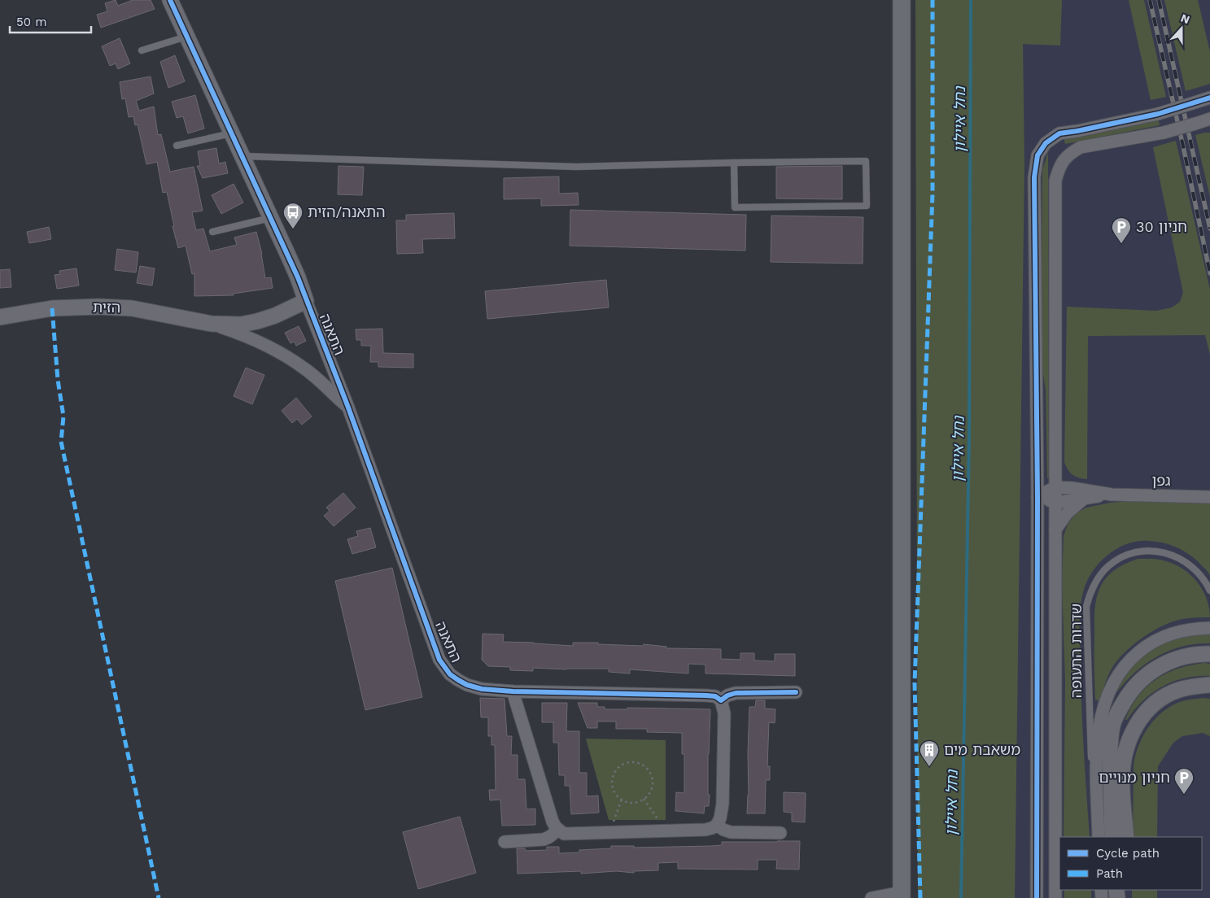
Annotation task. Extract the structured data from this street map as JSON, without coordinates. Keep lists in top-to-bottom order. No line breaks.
{"streets":{"street":["הזית","התאנה","גפן"],"lane":["שדרות התעופה"]},"crossings":[["הזית","התאנה"]],"water":["נחל איילון"],"places":{"bus stop":["התאנה/הזית"],"parking":["חניון 30","חניון מנויים"],"building":["משאבת מים"]},"legend":["Cycle path","Path"],"scale_bar":"50 m","north":"top"}
